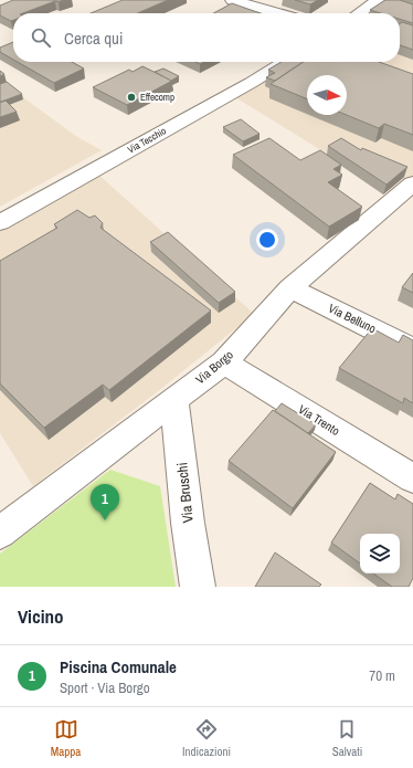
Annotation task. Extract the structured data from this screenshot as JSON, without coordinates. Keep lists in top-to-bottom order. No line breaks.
{"streets":{"street":["Via Tecchio","Via Belluno","Via Borgo","Via Trento","Via Bruschi"]},"crossings":[["Via Belluno","Via Borgo"],["Via Borgo","Via Trento"],["Via Borgo","Via Bruschi"]],"places":["Effecomp"],"north":"right","page":{"search":"Cerca qui","pins":"1","heading":"Vicino","list":[{"mark":"1","name":"Piscina Comunale","note":"Sport · Via Borgo","value":"70 m"}],"nav":["Mappa","Indicazioni","Salvati"]}}
